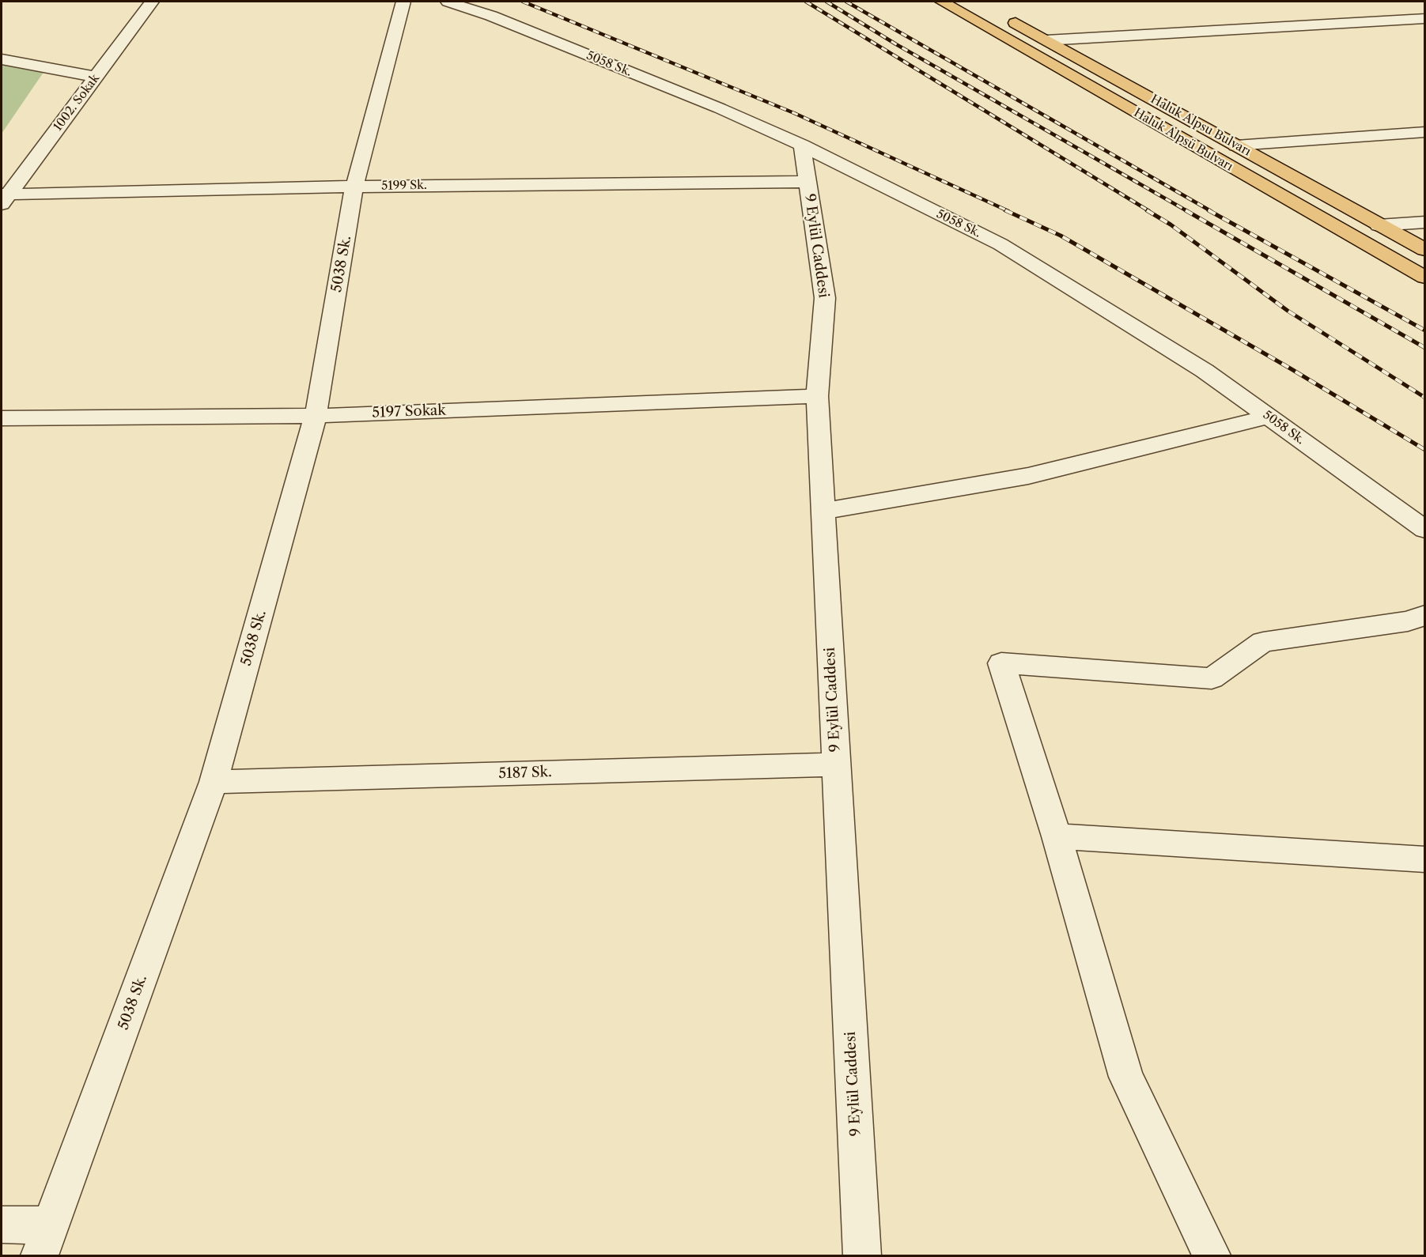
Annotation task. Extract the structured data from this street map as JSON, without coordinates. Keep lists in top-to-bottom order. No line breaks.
{"streets":{"main road":["Haluk Alpsu Bulvarı","Haluk Alpsü Bulvarı"],"street":["5058 Sk.","1002. Sokak","5199 Sk.","9 Eylül Caddesi","5038 Sk.","5197 Sokak","5187 Sk."]},"crossings":[["5058 Sk.","9 Eylül Caddesi"],["1002. Sokak","5199 Sk."],["5199 Sk.","9 Eylül Caddesi"],["5199 Sk.","5038 Sk."],["9 Eylül Caddesi","5197 Sokak"],["9 Eylül Caddesi","5187 Sk."],["5038 Sk.","5197 Sokak"],["5038 Sk.","5187 Sk."]]}
